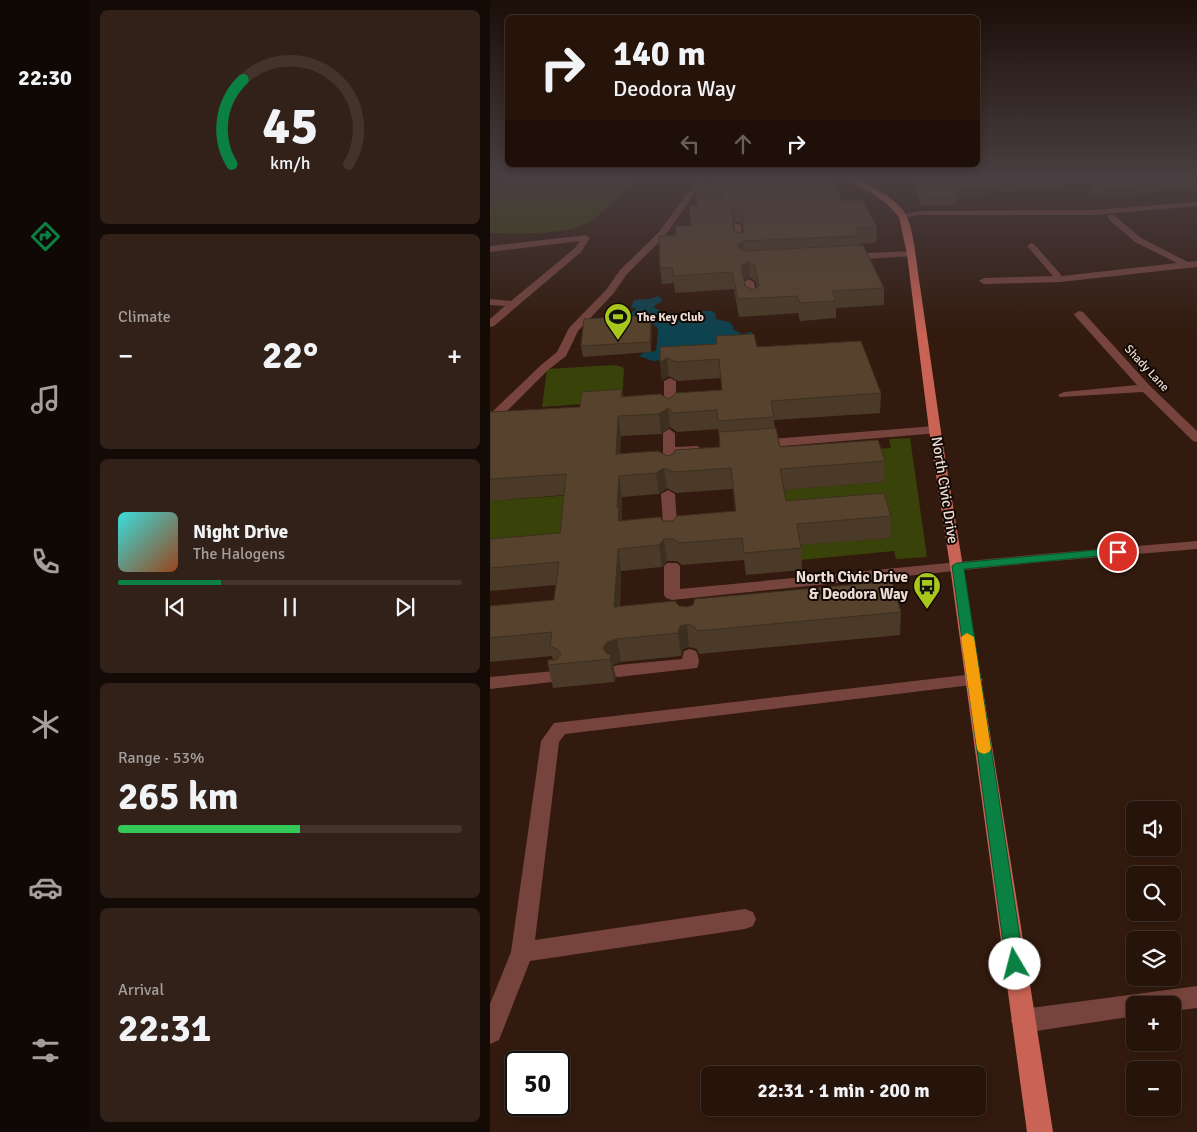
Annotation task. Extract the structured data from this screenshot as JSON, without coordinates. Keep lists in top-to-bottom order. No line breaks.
{"streets":{"main road":["North Civic Drive"],"street":["Shady Lane"]},"places":{"sports":["The Key Club"],"bus stop":["North Civic Drive & Deodora Way"]},"page":{"tabs":"22:30","turn":["140 m","Deodora Way"],"tile":["Climate",["Range · 53%","265 km"],["Arrival","22:31"]],"heat":["−","22°","+"],"song":["Night Drive","The Halogens"],"map_buttons":["+","−"],"limit":"50","trip":"22:31 · 1 min · 200 m","gauge":["45","km/h"]}}
